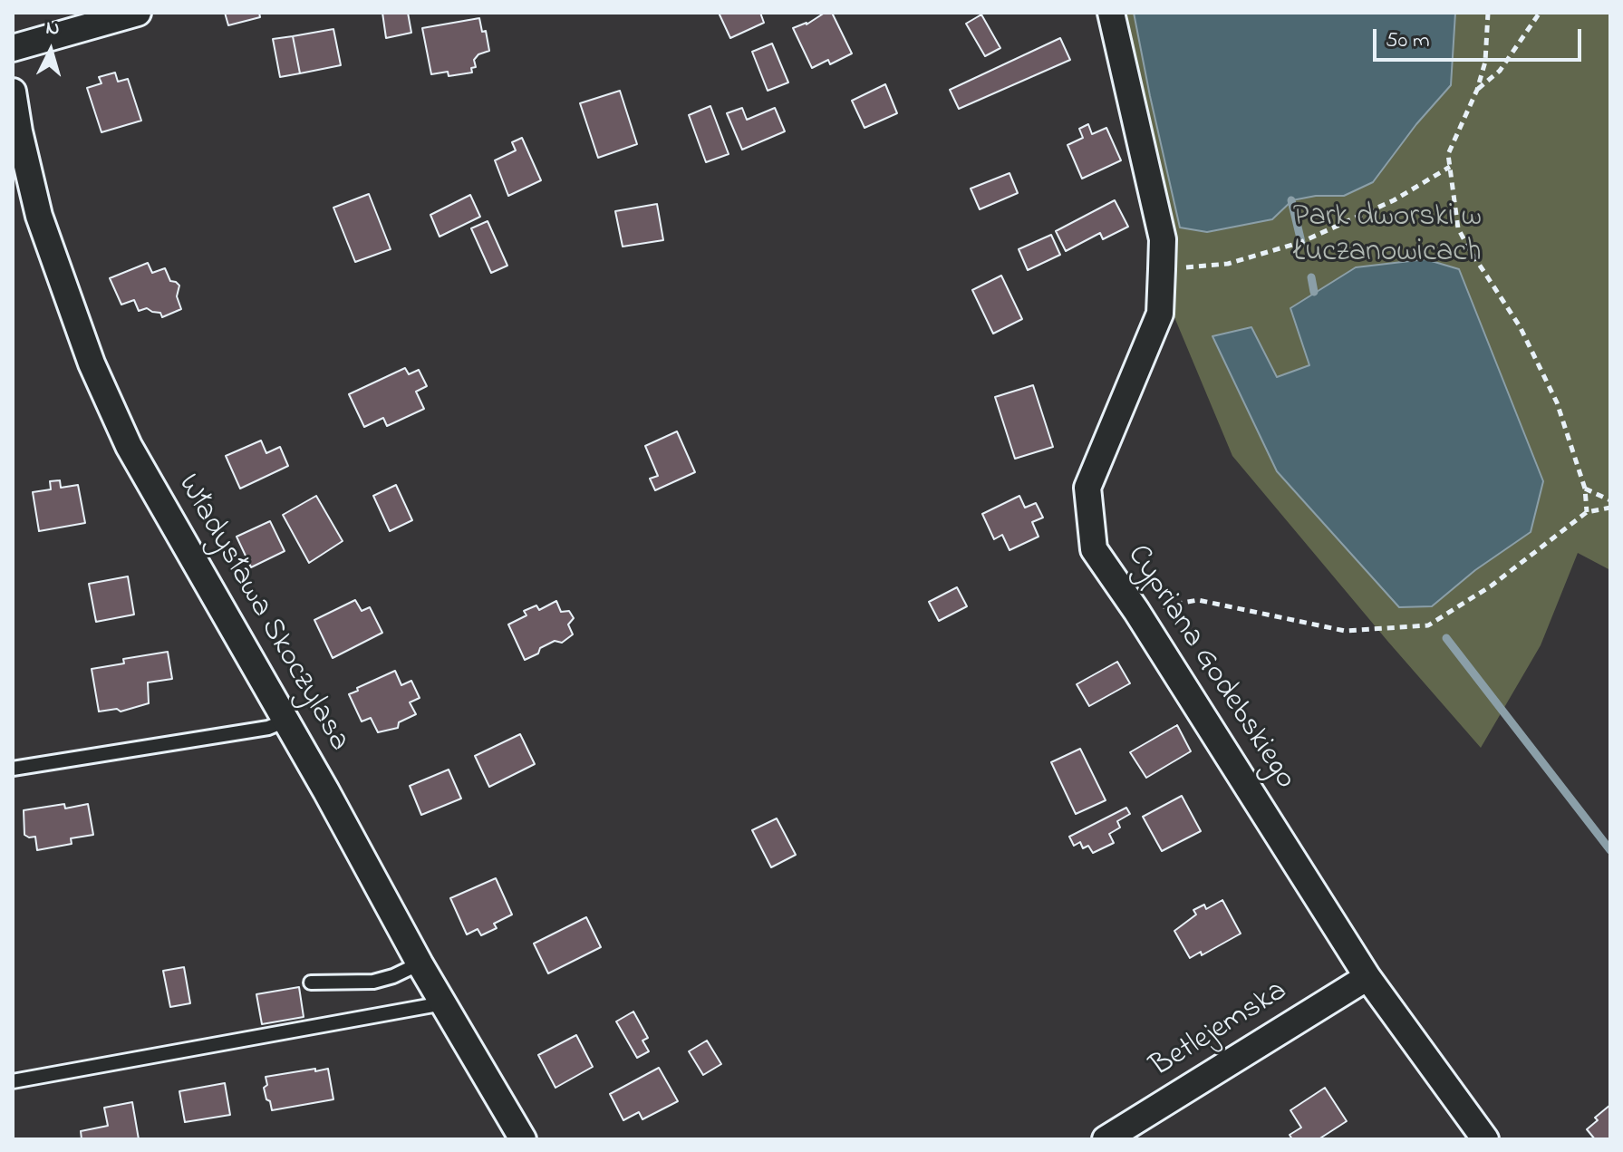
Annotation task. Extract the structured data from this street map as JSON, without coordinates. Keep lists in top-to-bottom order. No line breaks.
{"streets":{"street":["Władysława Skoczylasa","Cypriana Godebskiego","Betlejemska"]},"crossings":[["Cypriana Godebskiego","Betlejemska"]],"parks":["Park dworski w Łuczanowicach"],"scale_bar":"50 m","north":"top"}
